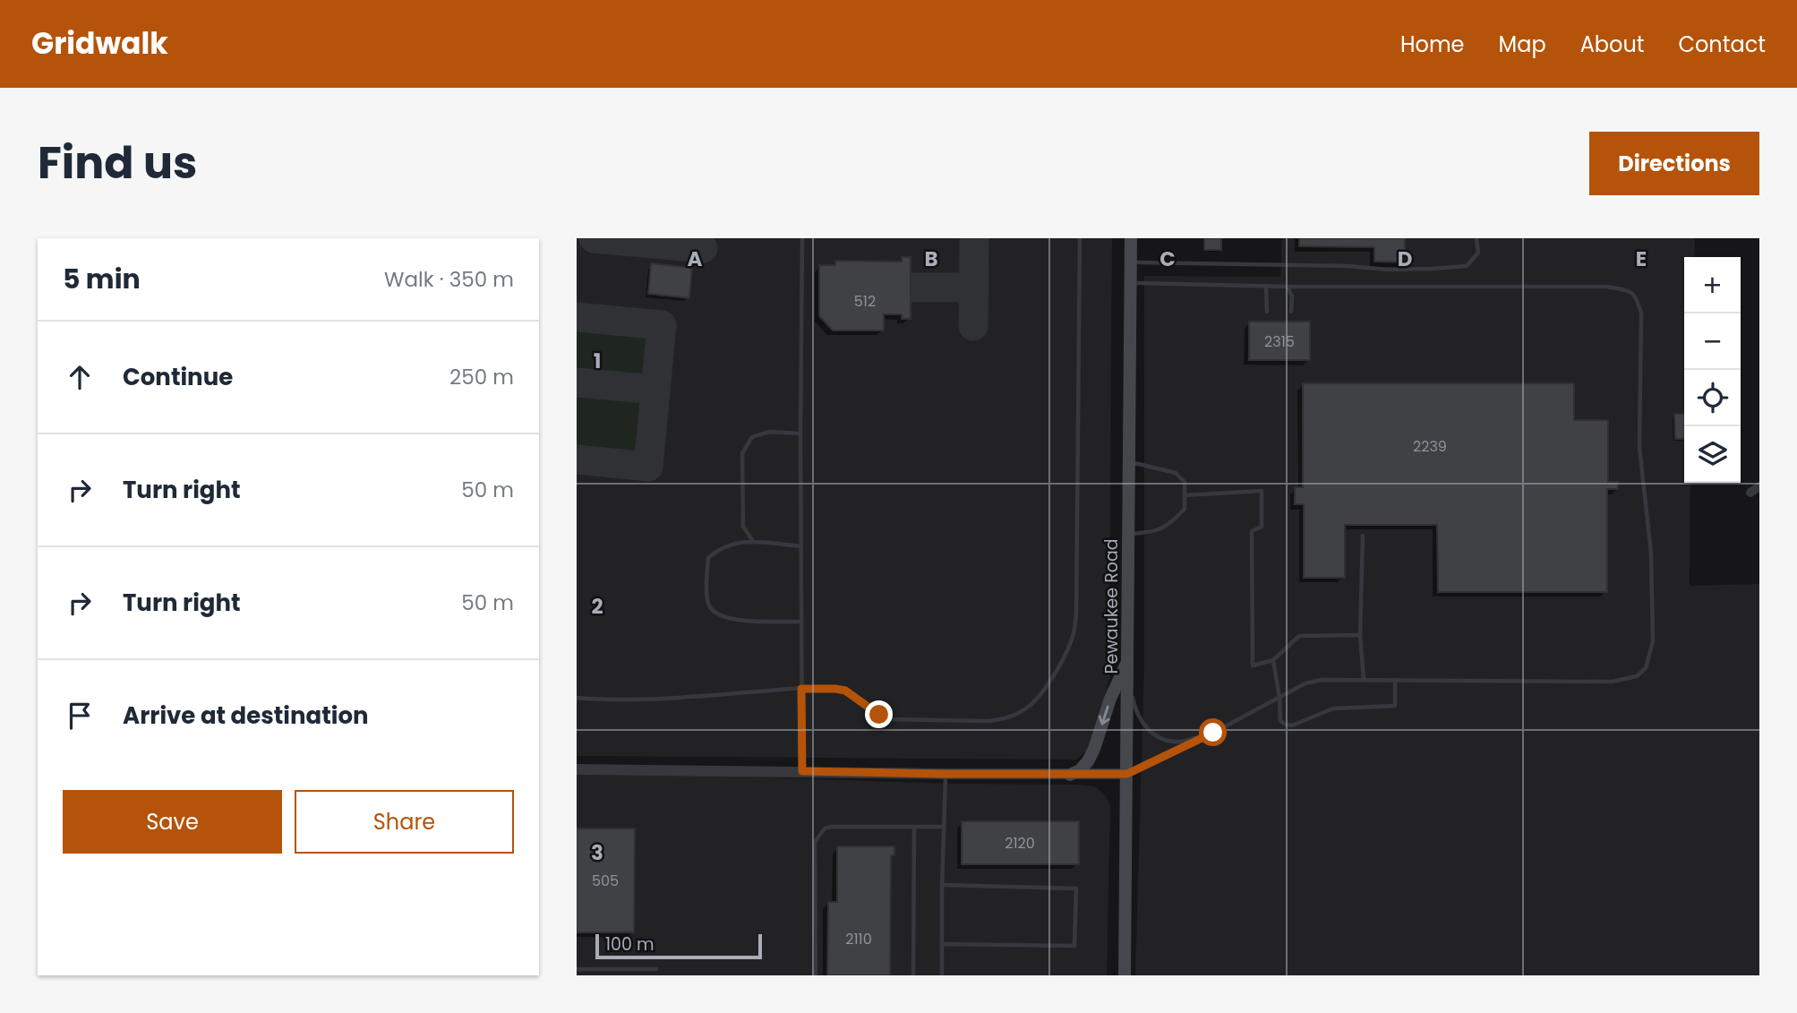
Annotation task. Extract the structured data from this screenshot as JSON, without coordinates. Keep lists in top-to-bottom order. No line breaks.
{"streets":{"main road":["Pewaukee Road"]},"house_numbers":["512","2315","2239","2120","505","2110"],"scale_bar":"100 m","page":{"header":"Gridwalk","nav":["Home","Map","About","Contact"],"title":"Find us","buttons":["Directions",["Save","Share"]],"heading":["5 min","Walk · 350 m"],"map_buttons":["+","−"],"list":[["Continue","250 m"],["Turn right","50 m"],["Turn right","50 m"],"Arrive at destination"],"scale":"100 m"},"grid":{"columns":["A","B","C","D","E"],"rows":["1","2","3"]}}
